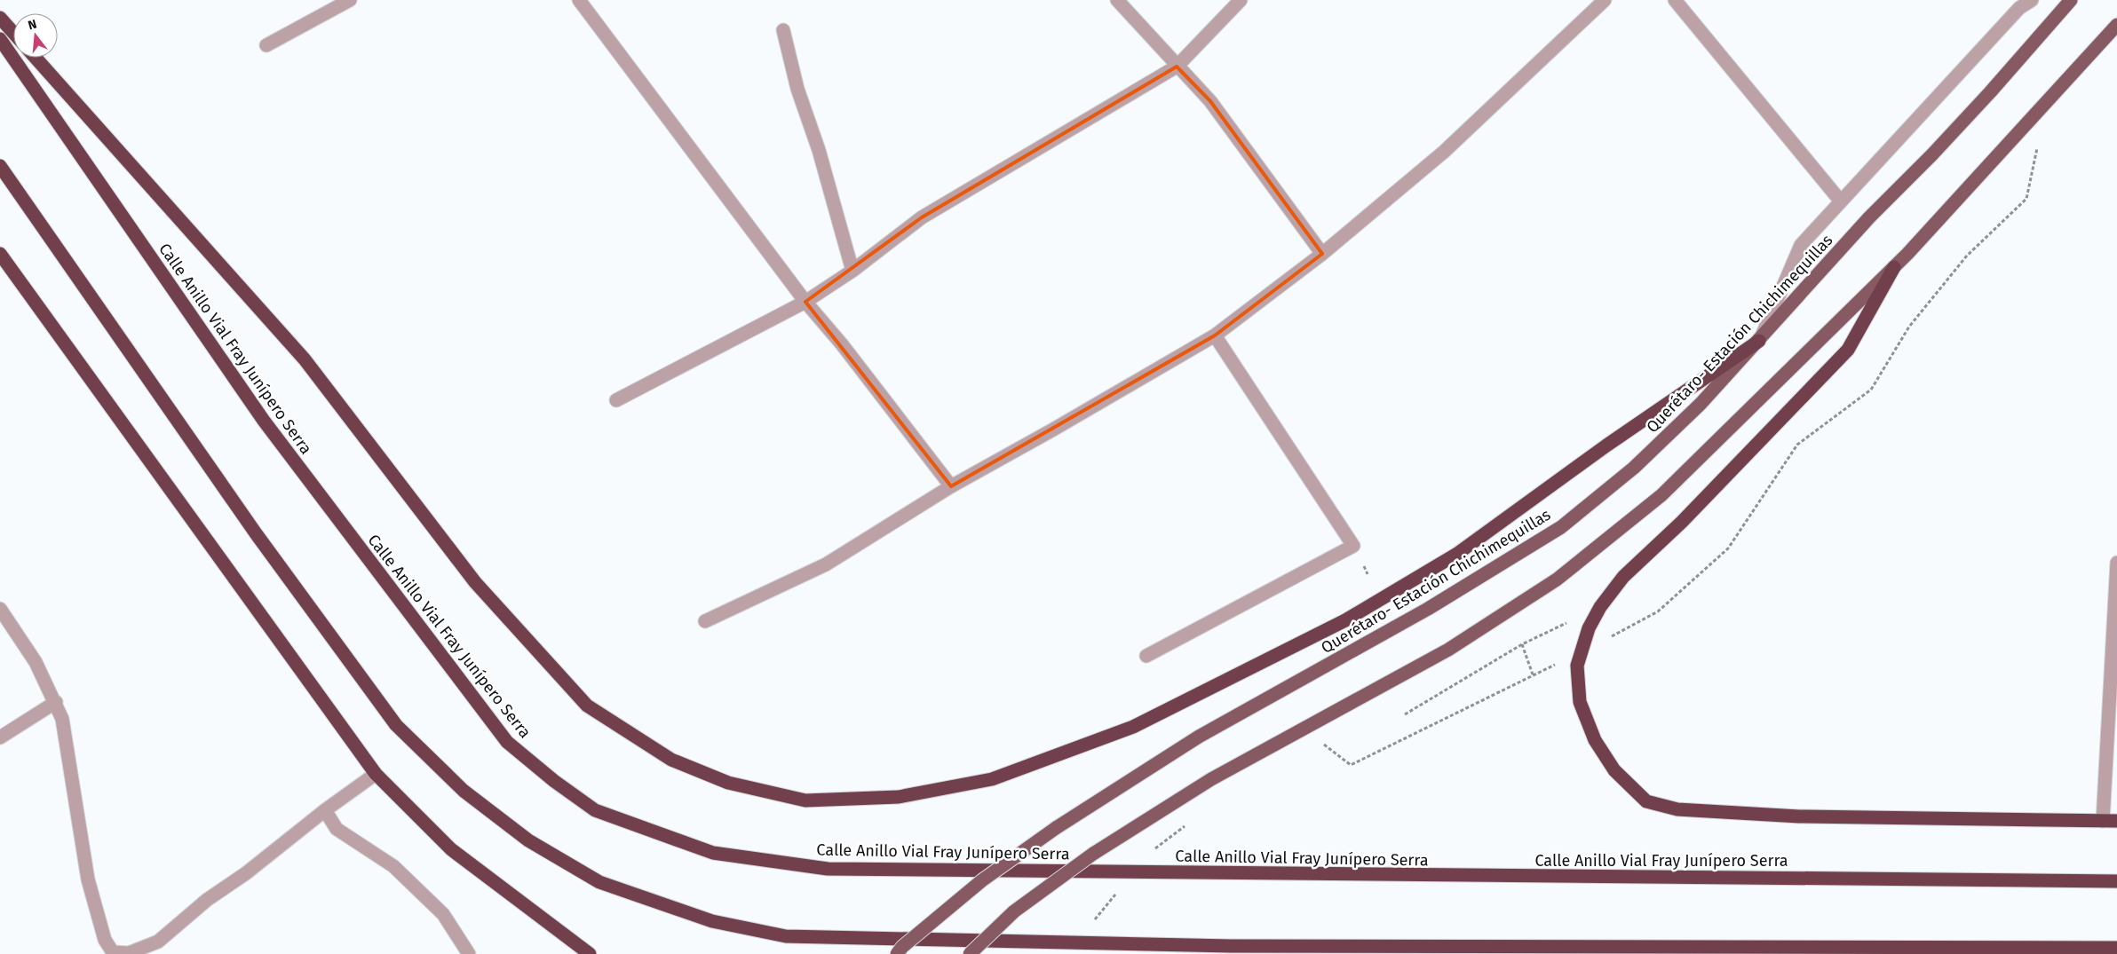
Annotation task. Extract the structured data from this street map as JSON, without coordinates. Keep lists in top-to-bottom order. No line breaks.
{"streets":{"highway":["Calle Anillo Vial Fray Junípero Serra"],"main road":["Querétaro- Estación Chichimequillas"]},"north":"top"}
